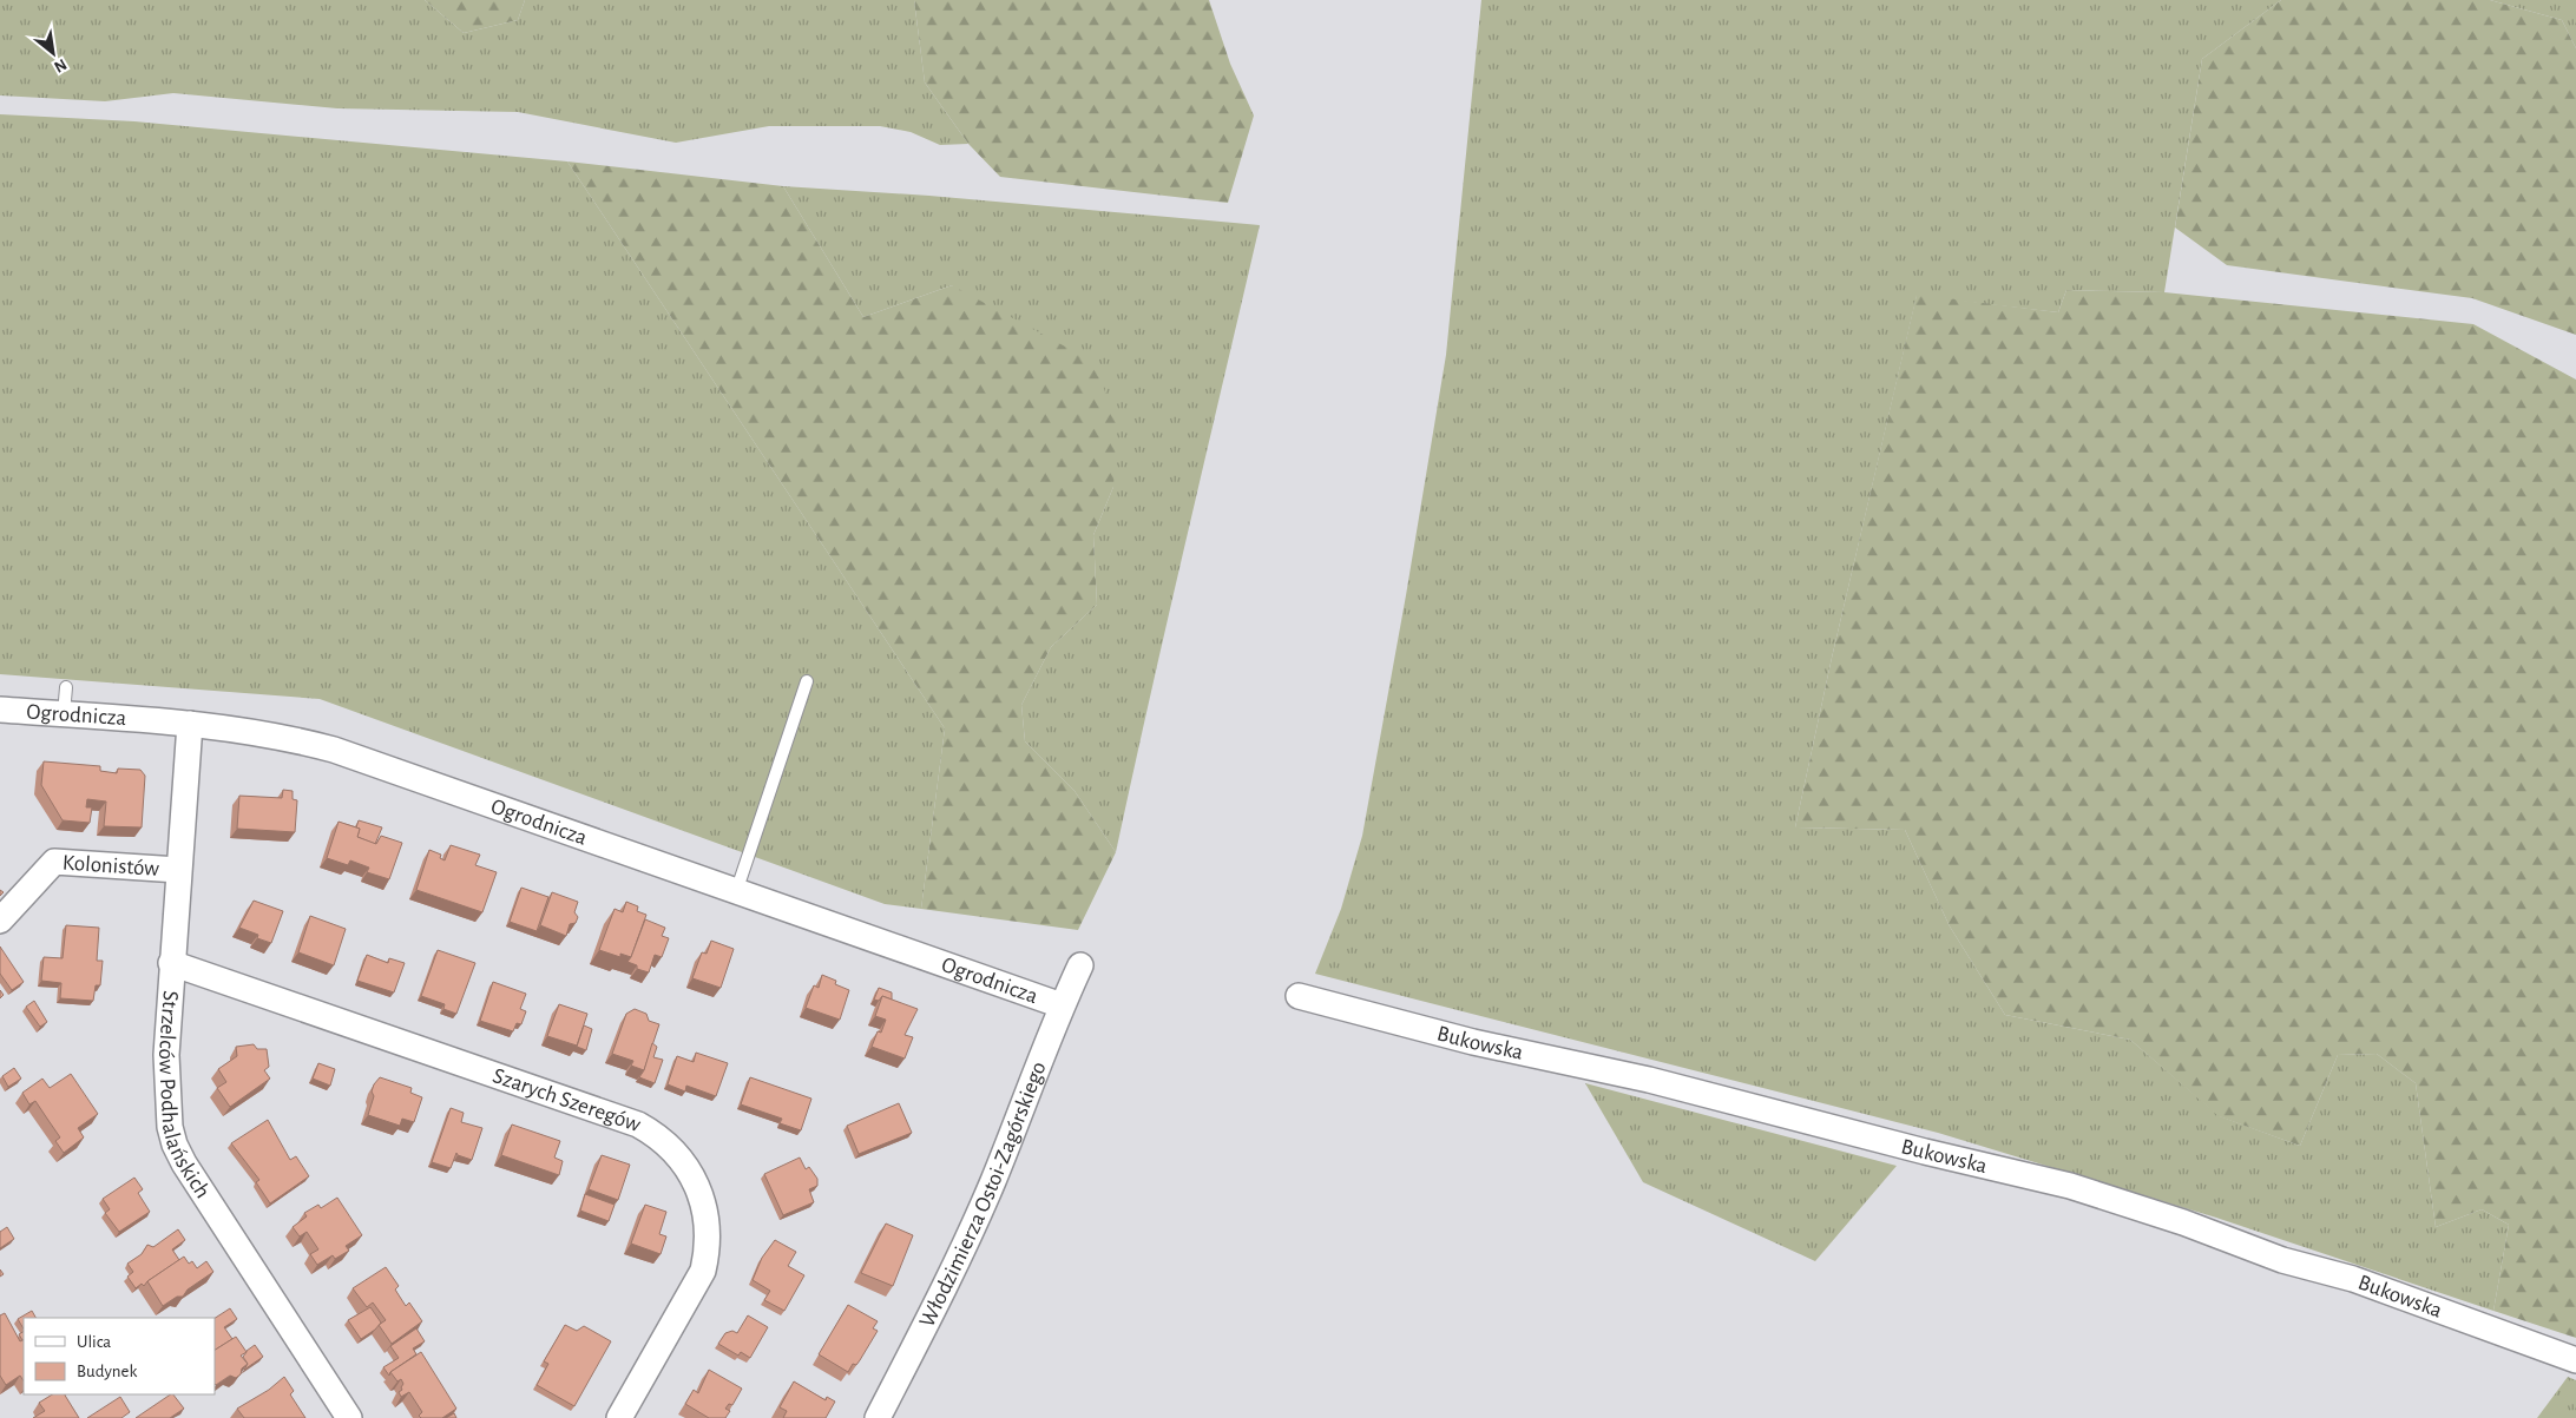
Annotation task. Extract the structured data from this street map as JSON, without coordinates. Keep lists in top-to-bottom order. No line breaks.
{"streets":{"street":["Ogrodnicza","Kolonistów","Bukowska","Strzelców Podhalańskich","Szarych Szeregów","Włodzimierza Ostoi-Zagórskiego"]},"crossings":[["Ogrodnicza","Strzelców Podhalańskich"],["Ogrodnicza","Włodzimierza Ostoi-Zagórskiego"],["Kolonistów","Strzelców Podhalańskich"],["Strzelców Podhalańskich","Szarych Szeregów"]],"legend":["Ulica","Budynek"],"north":"bottom right"}
